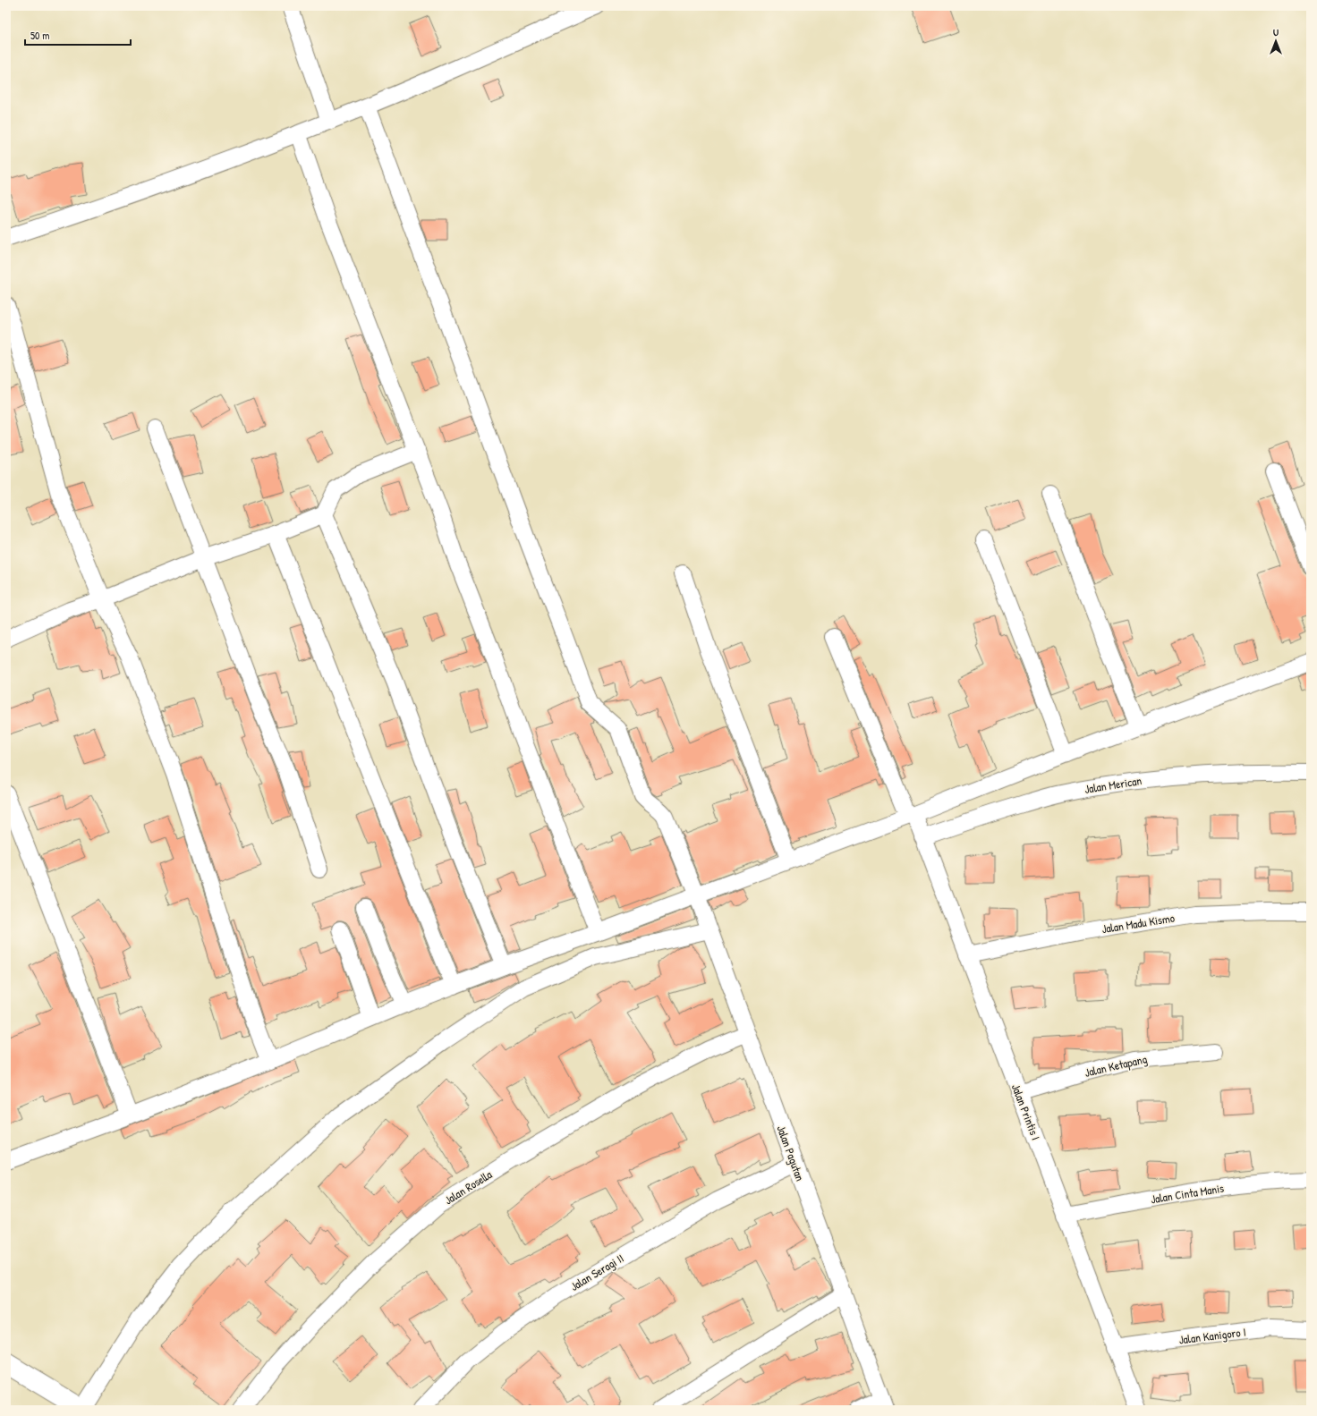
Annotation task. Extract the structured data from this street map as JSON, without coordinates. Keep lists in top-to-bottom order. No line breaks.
{"streets":{"street":["Jalan Merican","Jalan Madu Kismo","Jalan Ketapang","Jalan Printis I","Jalan Pagutan","Jalan Rosella","Jalan Cinta Manis","Jalan Seragi II","Jalan Kanigoro I"]},"crossings":[["Jalan Merican","Jalan Printis I"],["Jalan Madu Kismo","Jalan Printis I"],["Jalan Ketapang","Jalan Printis I"],["Jalan Printis I","Jalan Cinta Manis"],["Jalan Printis I","Jalan Kanigoro I"],["Jalan Pagutan","Jalan Rosella"],["Jalan Pagutan","Jalan Seragi II"]],"scale_bar":"50 m","north":"top"}
